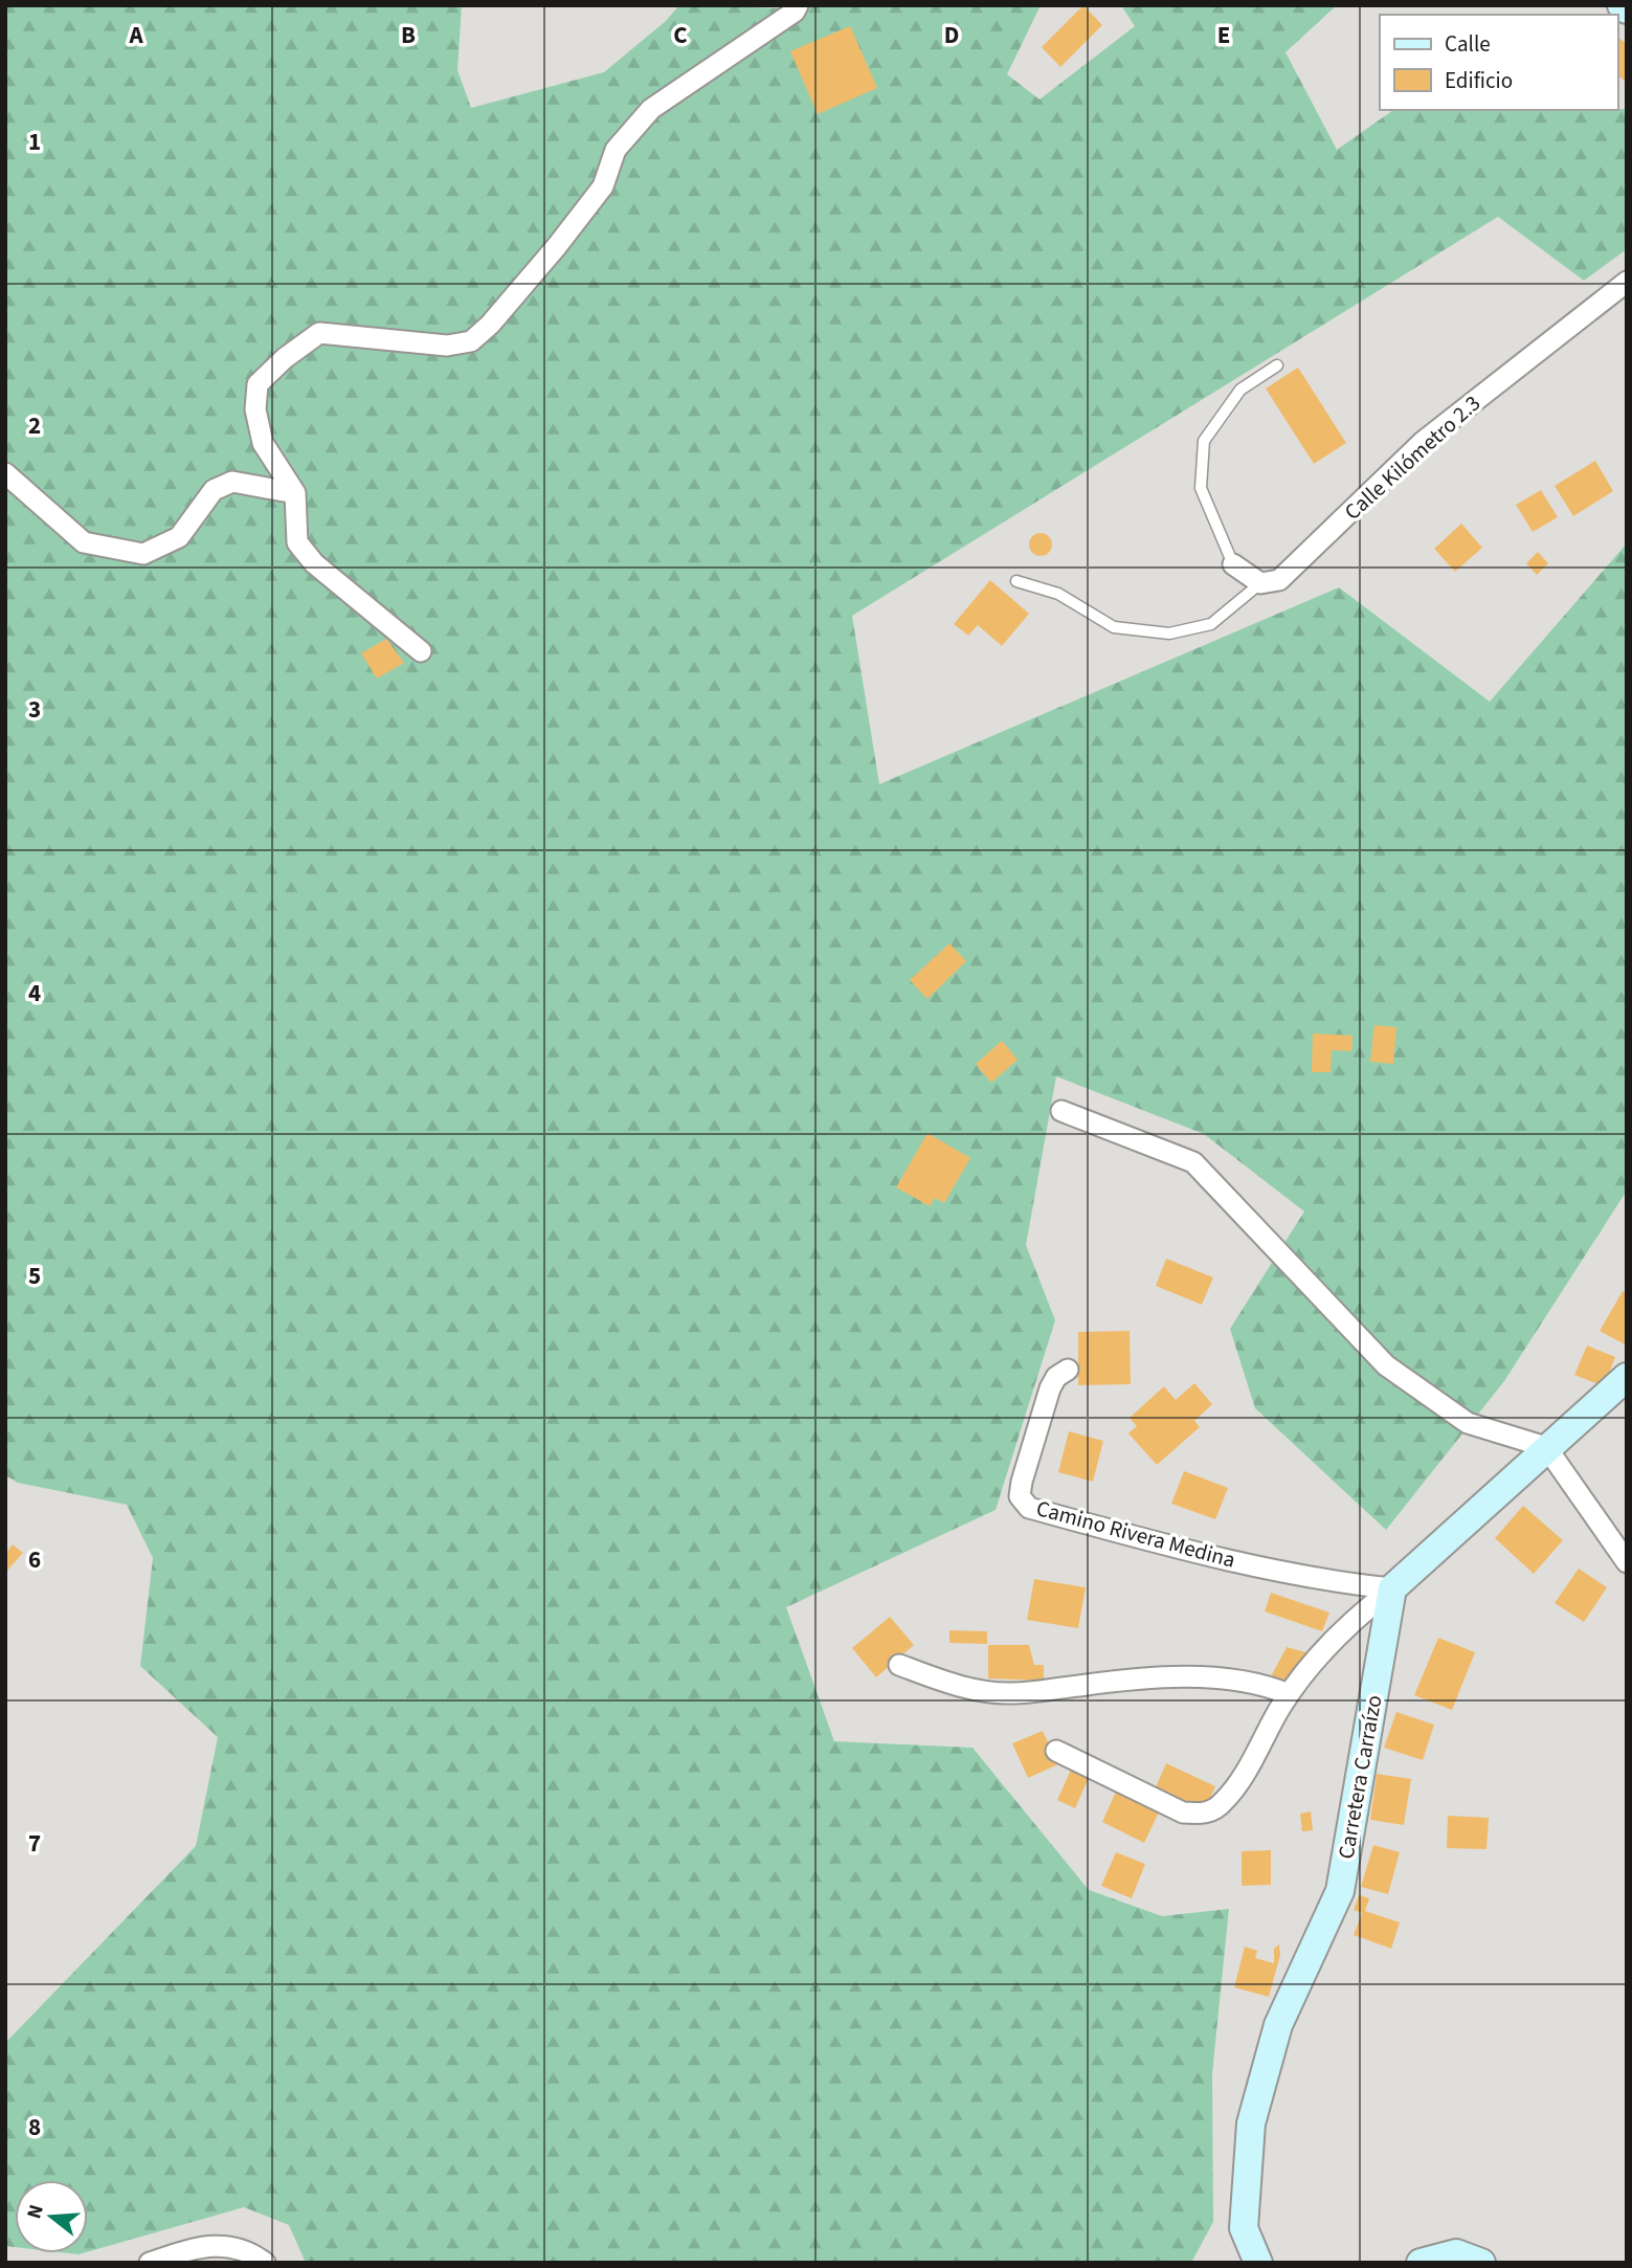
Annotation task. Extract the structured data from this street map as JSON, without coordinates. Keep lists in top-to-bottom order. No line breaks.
{"streets":{"street":["Calle Kilómetro 2.3","Camino Rivera Medina","Carretera Carraízo"]},"crossings":[["Camino Rivera Medina","Carretera Carraízo"]],"legend":["Calle","Edificio"],"north":"left","grid":{"columns":["A","B","C","D","E"],"rows":["1","2","3","4","5","6","7","8"]}}
